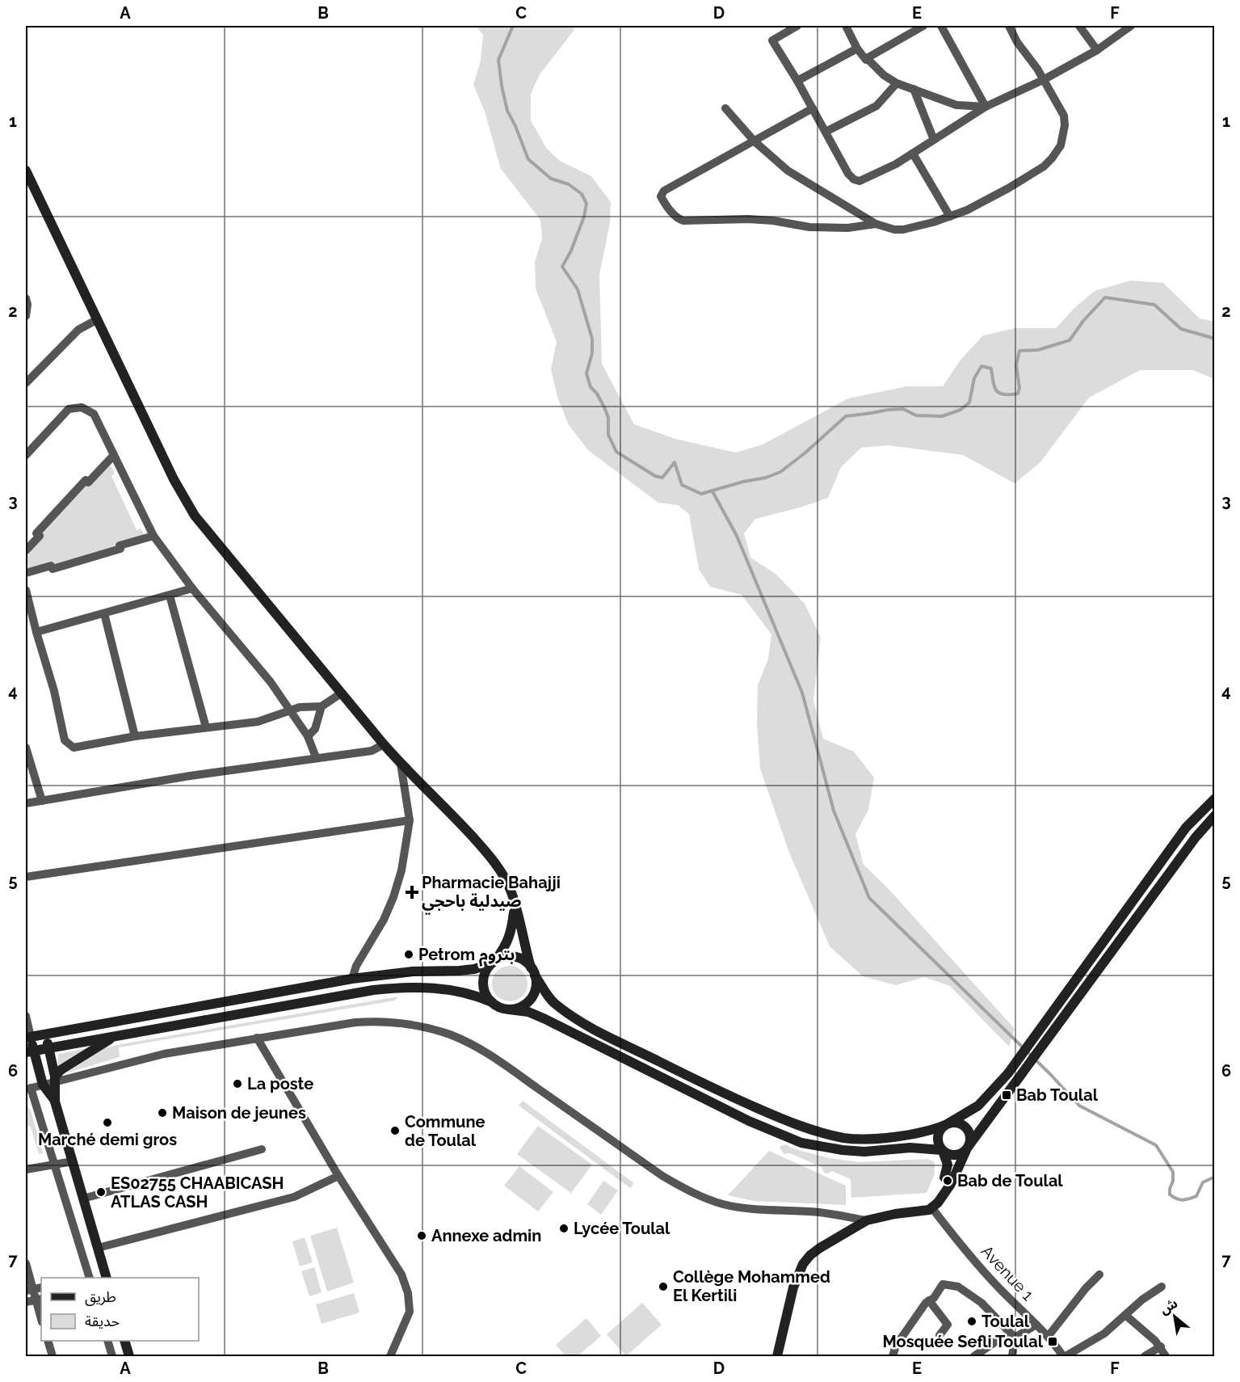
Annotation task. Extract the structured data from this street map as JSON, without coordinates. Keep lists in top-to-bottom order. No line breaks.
{"streets":{"street":["Avenue 1"]},"places":{"health":["Pharmacie Bahajji صيدلية باحجي"],"other":["Petrom بتروم","La poste","Maison de jeunes","Marché demi gros","Commune de Toulal","Bab de Toulal","ES02755 CHAABICASH ATLAS CASH","Lycée Toulal","Annexe admin","Collège Mohammed El Kertili","Toulal"],"transit":["Bab Toulal","Mosquée Sefli Toulal"]},"legend":["طريق","حديقة"],"north":"top left","grid":{"columns":["A","B","C","D","E","F"],"rows":["1","2","3","4","5","6","7"]}}
